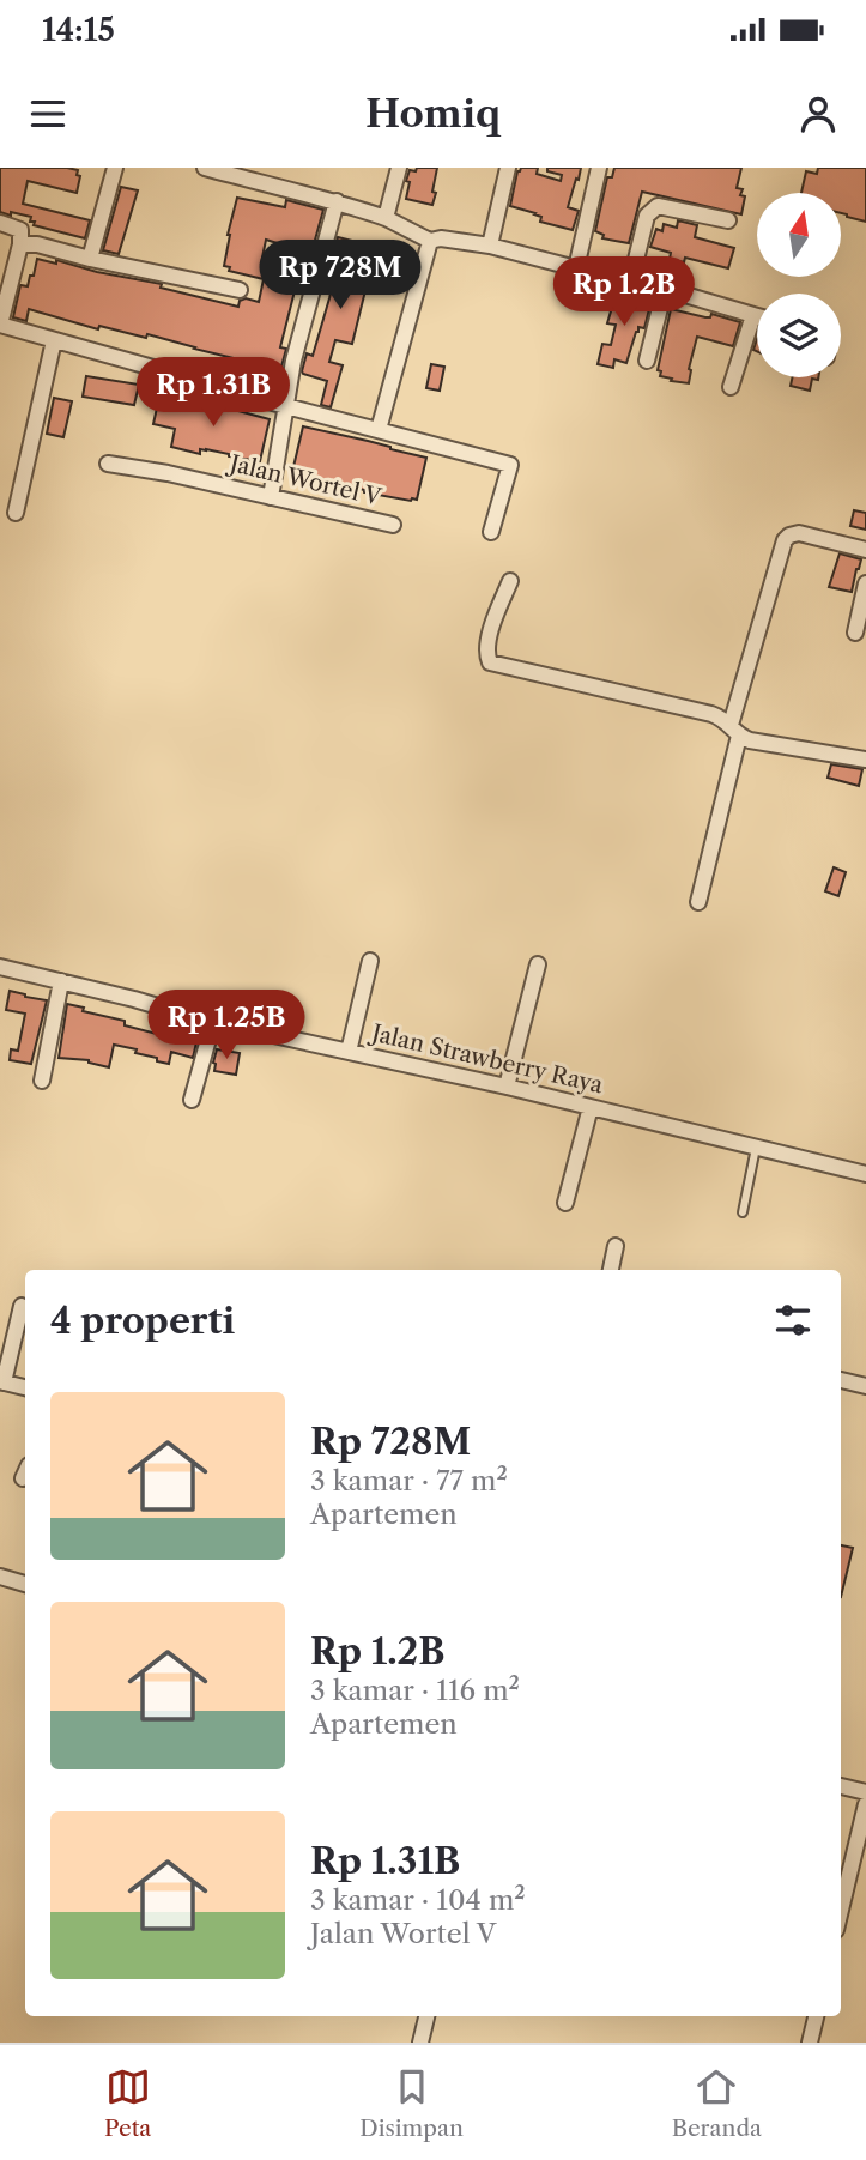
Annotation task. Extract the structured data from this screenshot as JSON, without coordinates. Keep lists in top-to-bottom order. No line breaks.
{"streets":{"street":["Jalan Wortel V","Jalan Strawberry Raya"]},"north":"top","page":{"status":"14:15","header":"Homiq","price":["Rp 728M","Rp 1.2B","Rp 1.31B","Rp 1.25B"],"heading":"4 properti","list":[{"name":"Rp 728M","note":"3 kamar · 77 m² · Apartemen"},{"name":"Rp 1.2B","note":"3 kamar · 116 m² · Apartemen"},{"name":"Rp 1.31B","note":"3 kamar · 104 m² · Jalan Wortel V"}],"tabs":["Peta","Disimpan","Beranda"]}}
